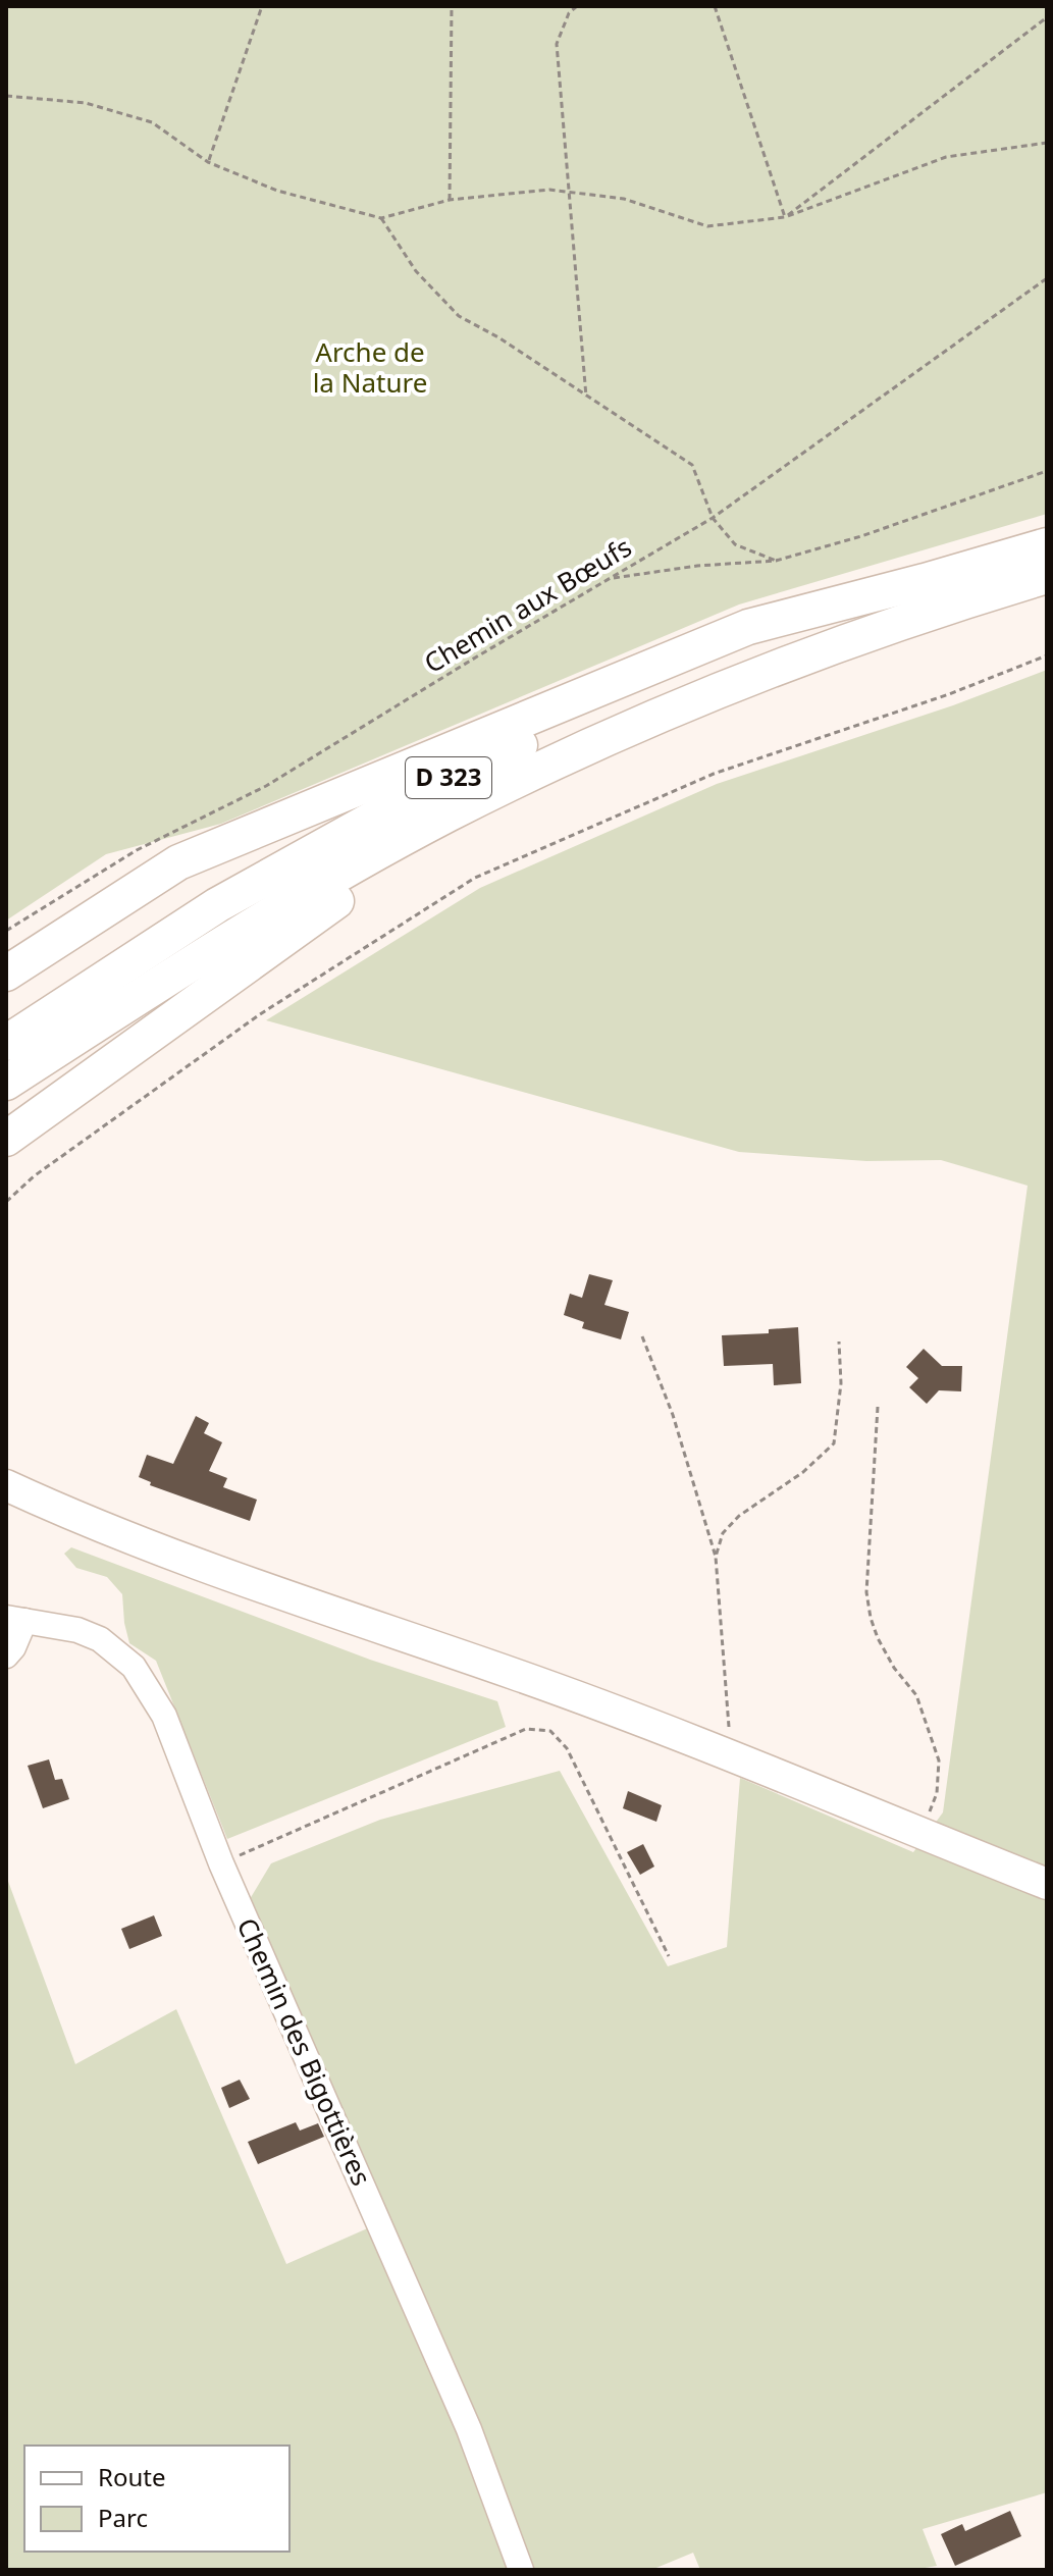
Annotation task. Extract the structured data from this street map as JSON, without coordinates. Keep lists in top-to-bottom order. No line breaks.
{"streets":{"highway":["D 323"],"street":["Chemin des Bigottières"],"path":["Chemin aux Bœufs"]},"parks":["Arche de la Nature"],"legend":["Route","Parc"]}
